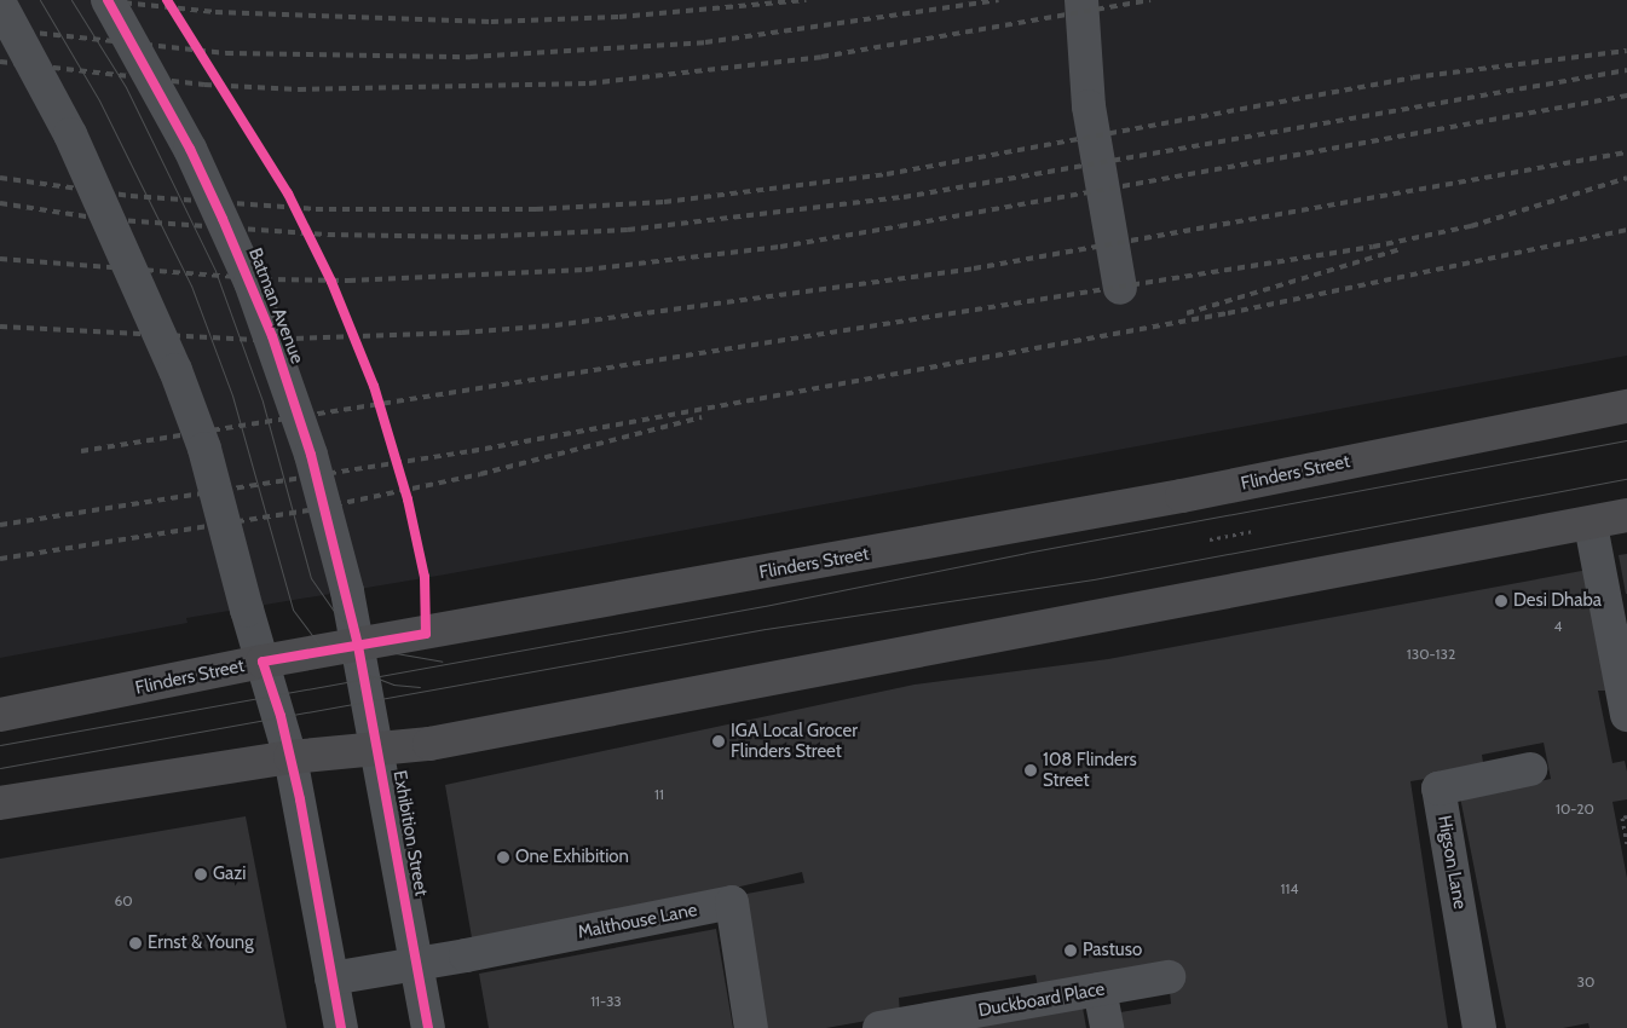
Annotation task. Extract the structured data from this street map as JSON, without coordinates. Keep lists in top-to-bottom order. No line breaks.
{"streets":{"main road":["Flinders Street"],"street":["Batman Avenue","Exhibition Street","Higson Lane","Malthouse Lane","Duckboard Place"]},"crossings":[["Batman Avenue","Flinders Street"],["Batman Avenue","Exhibition Street"],["Flinders Street","Exhibition Street"],["Exhibition Street","Malthouse Lane"]],"places":["Desi Dhaba","IGA Local Grocer Flinders Street","108 Flinders Street","One Exhibition","Gazi","Ernst & Young","Pastuso"],"house_numbers":["4","130-132","11","10-20","114","60","30","11-33"]}
